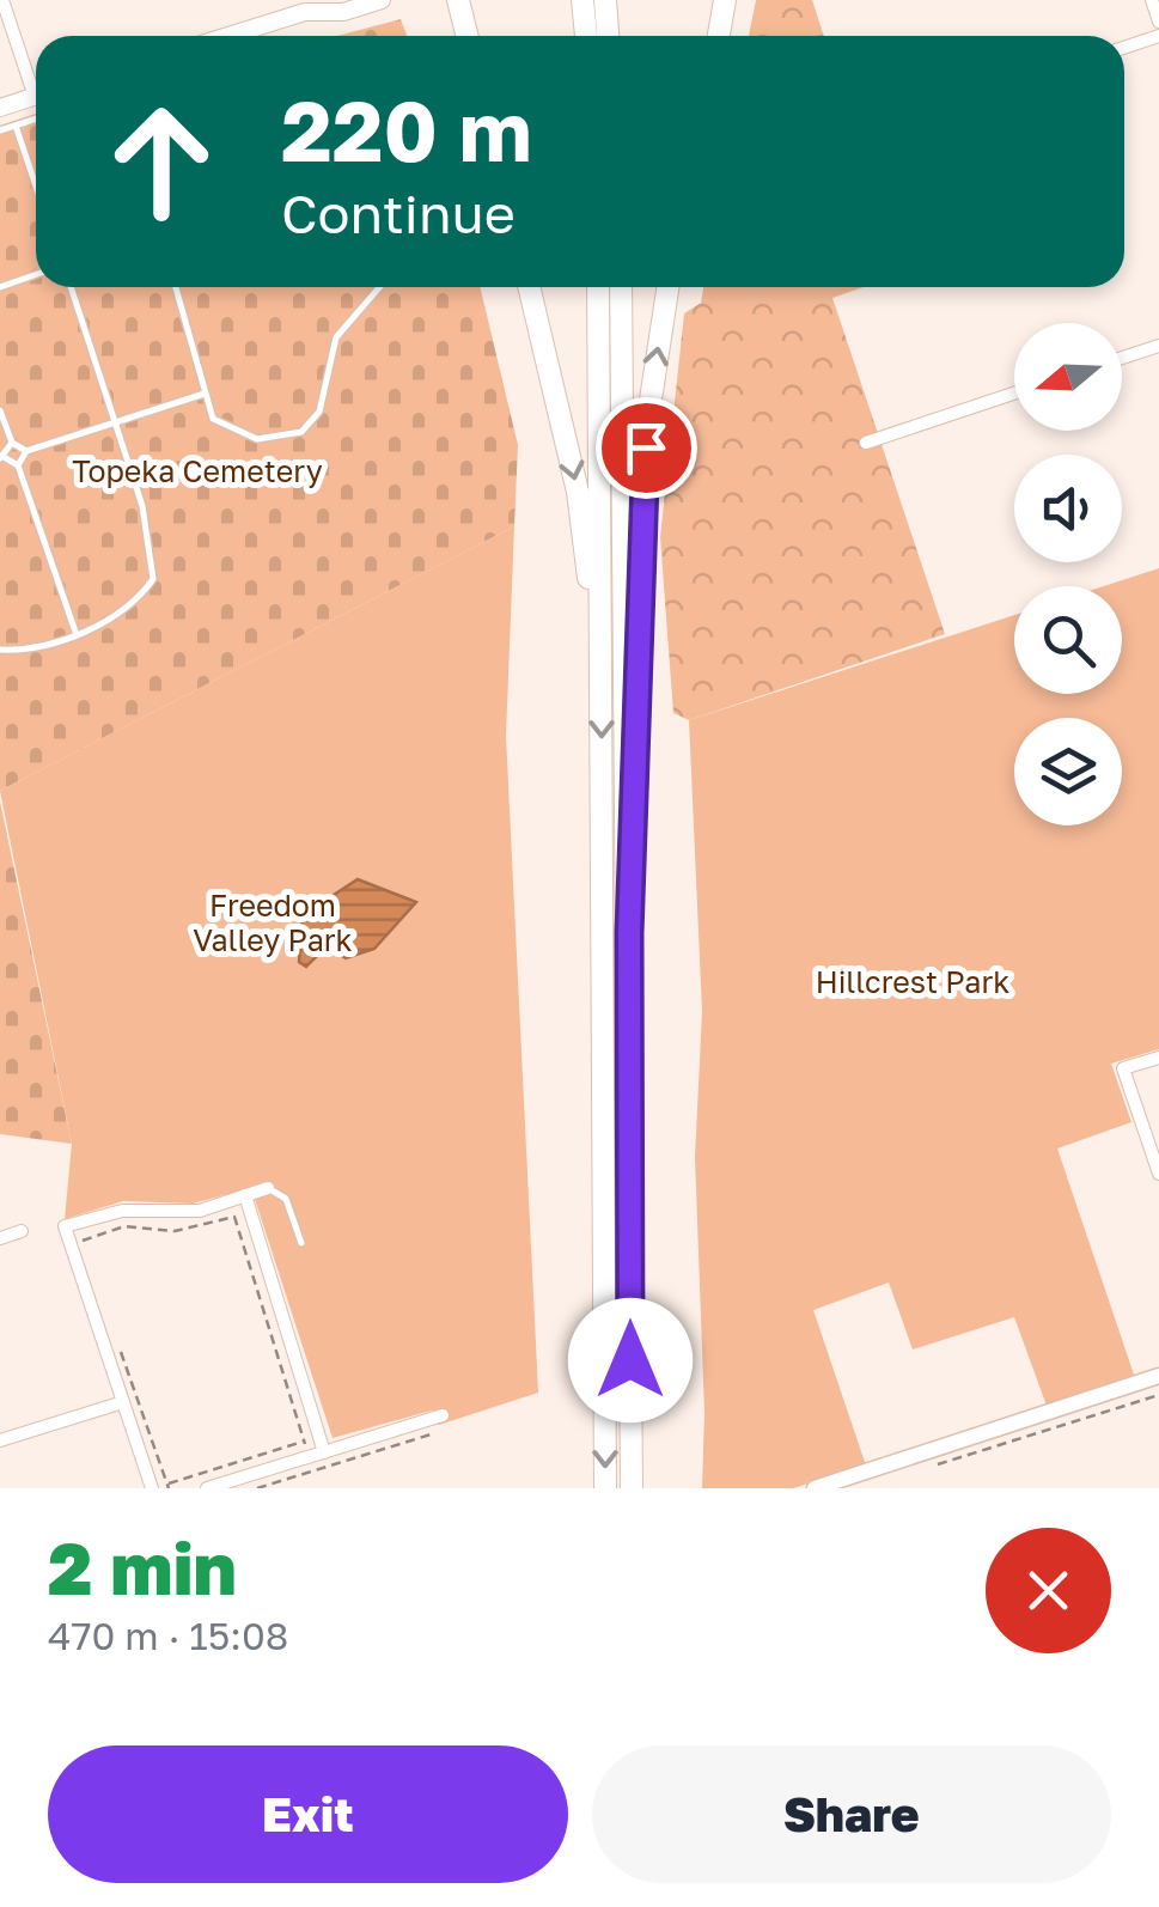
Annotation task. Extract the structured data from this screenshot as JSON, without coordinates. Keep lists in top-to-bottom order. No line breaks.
{"parks":["Topeka Cemetery","Freedom Valley Park","Hillcrest Park"],"north":"left","page":{"turn":["220 m","Continue"],"heading":["2 min","470 m · 15:08"],"buttons":["Exit","Share"]}}
